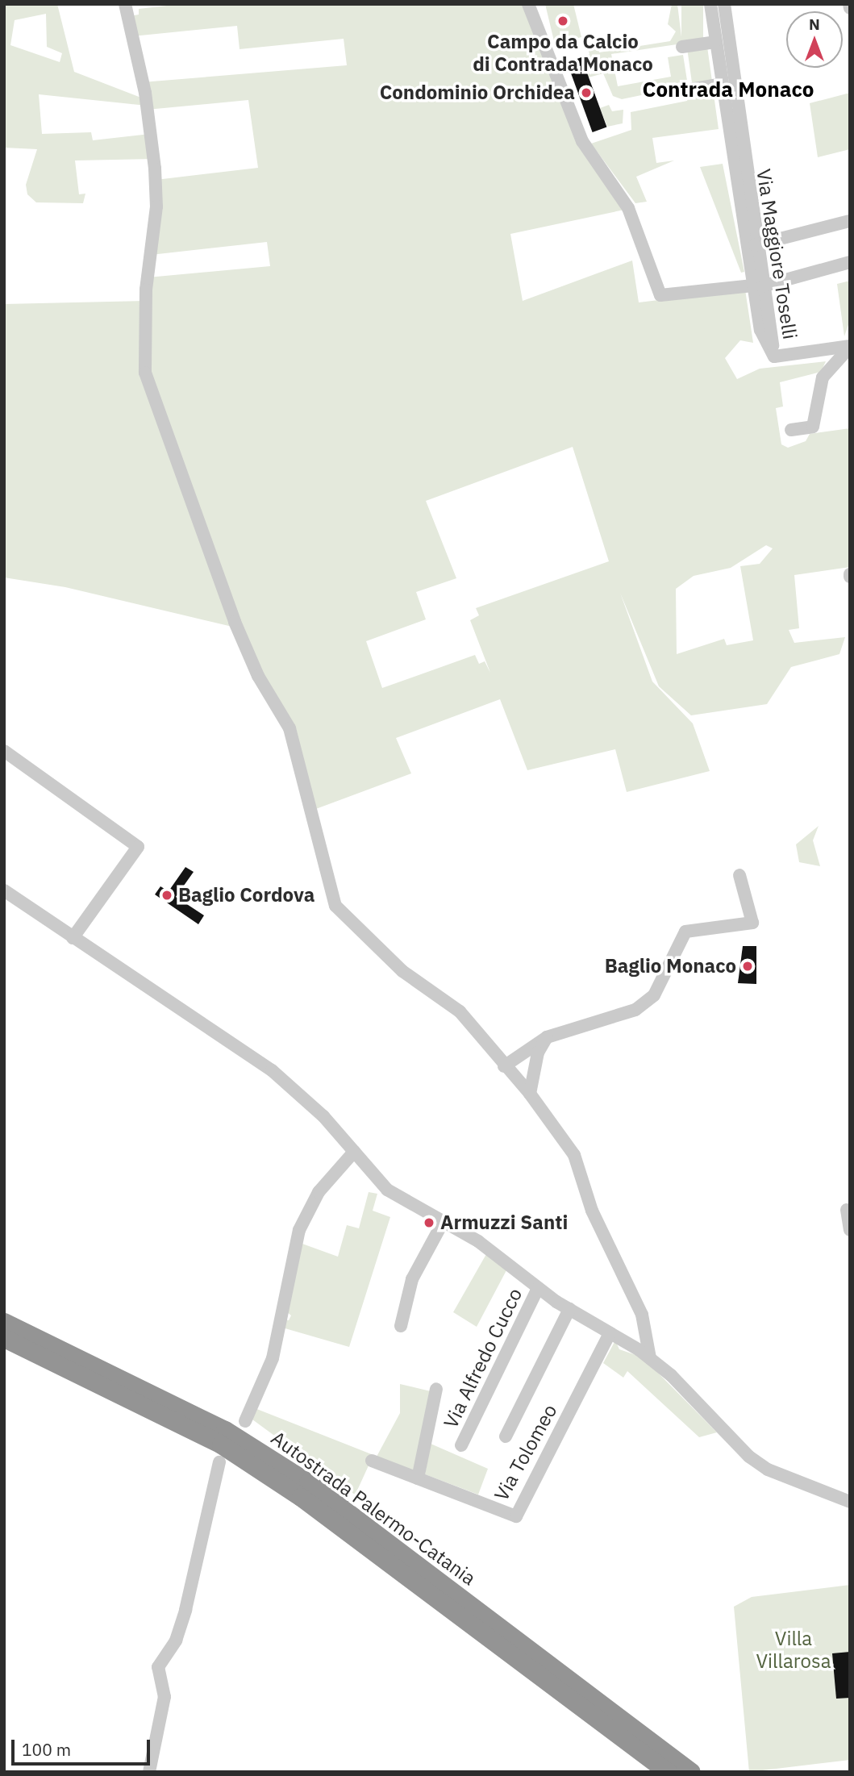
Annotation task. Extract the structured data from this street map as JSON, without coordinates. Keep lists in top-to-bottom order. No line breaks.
{"streets":{"highway":["Autostrada Palermo-Catania"],"street":["Via Maggiore Toselli","Via Alfredo Cucco","Via Tolomeo"]},"districts":["Contrada Monaco"],"parks":["Villa Villarosa"],"places":["Campo da Calcio di Contrada Monaco","Condominio Orchidea","Baglio Cordova","Baglio Monaco","Armuzzi Santi"],"scale_bar":"100 m","north":"top"}
